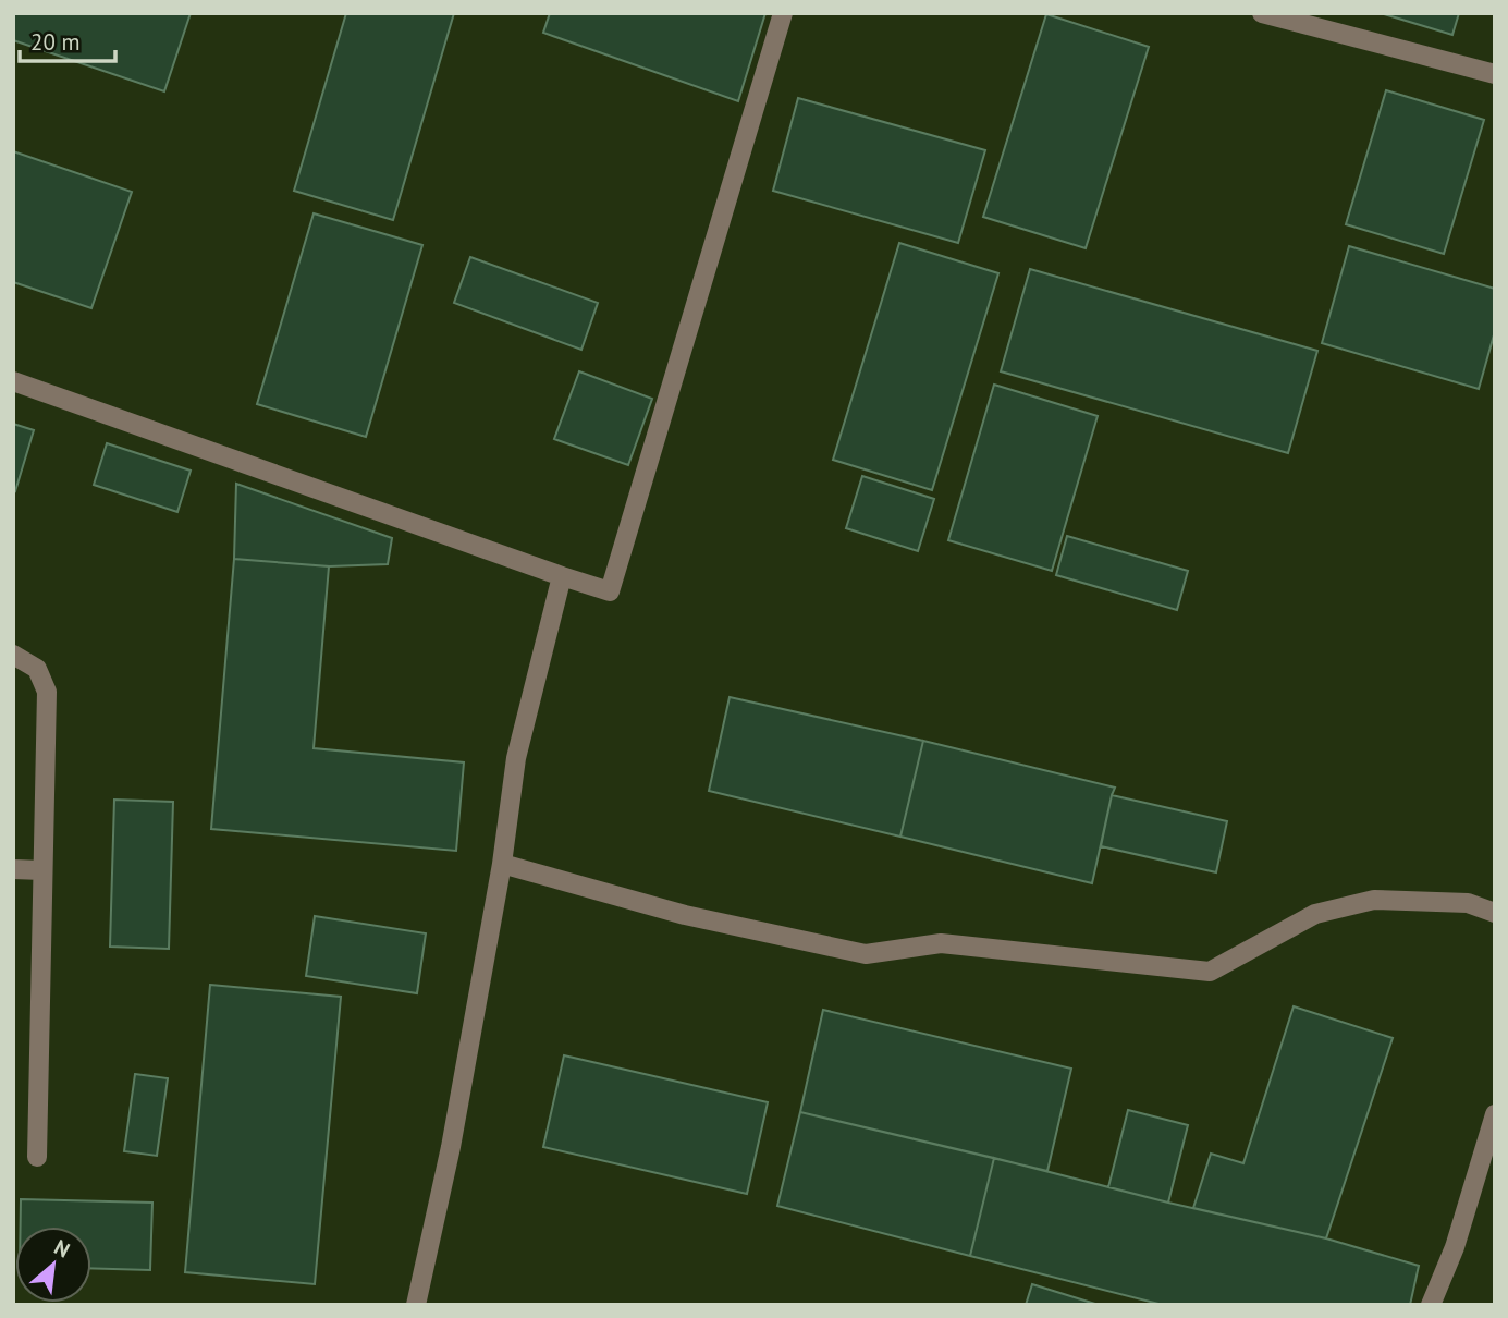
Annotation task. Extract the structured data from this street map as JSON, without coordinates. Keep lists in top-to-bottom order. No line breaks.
{"scale_bar":"20 m","north":"top right"}
